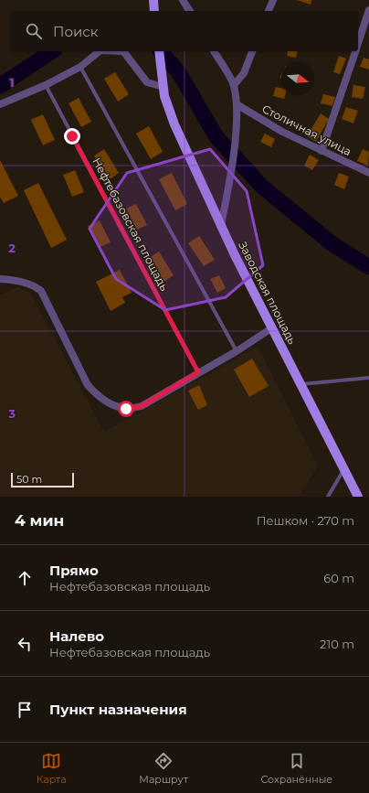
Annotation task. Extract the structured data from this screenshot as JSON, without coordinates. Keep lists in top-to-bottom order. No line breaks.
{"streets":{"main road":["Заводская площадь"],"street":["Столичная улица"],"lane":["Нефтебазовская площадь"]},"scale_bar":"50 m","north":"right","page":{"search":"Поиск","scale":"50 m","heading":["4 мин","Пешком · 270 m"],"list":[["Прямо","Нефтебазовская площадь","60 m"],["Налево","Нефтебазовская площадь","210 m"],"Пункт назначения"],"nav":["Карта","Маршрут","Сохранённые"]},"grid":{"rows":["1","2","3"]}}
